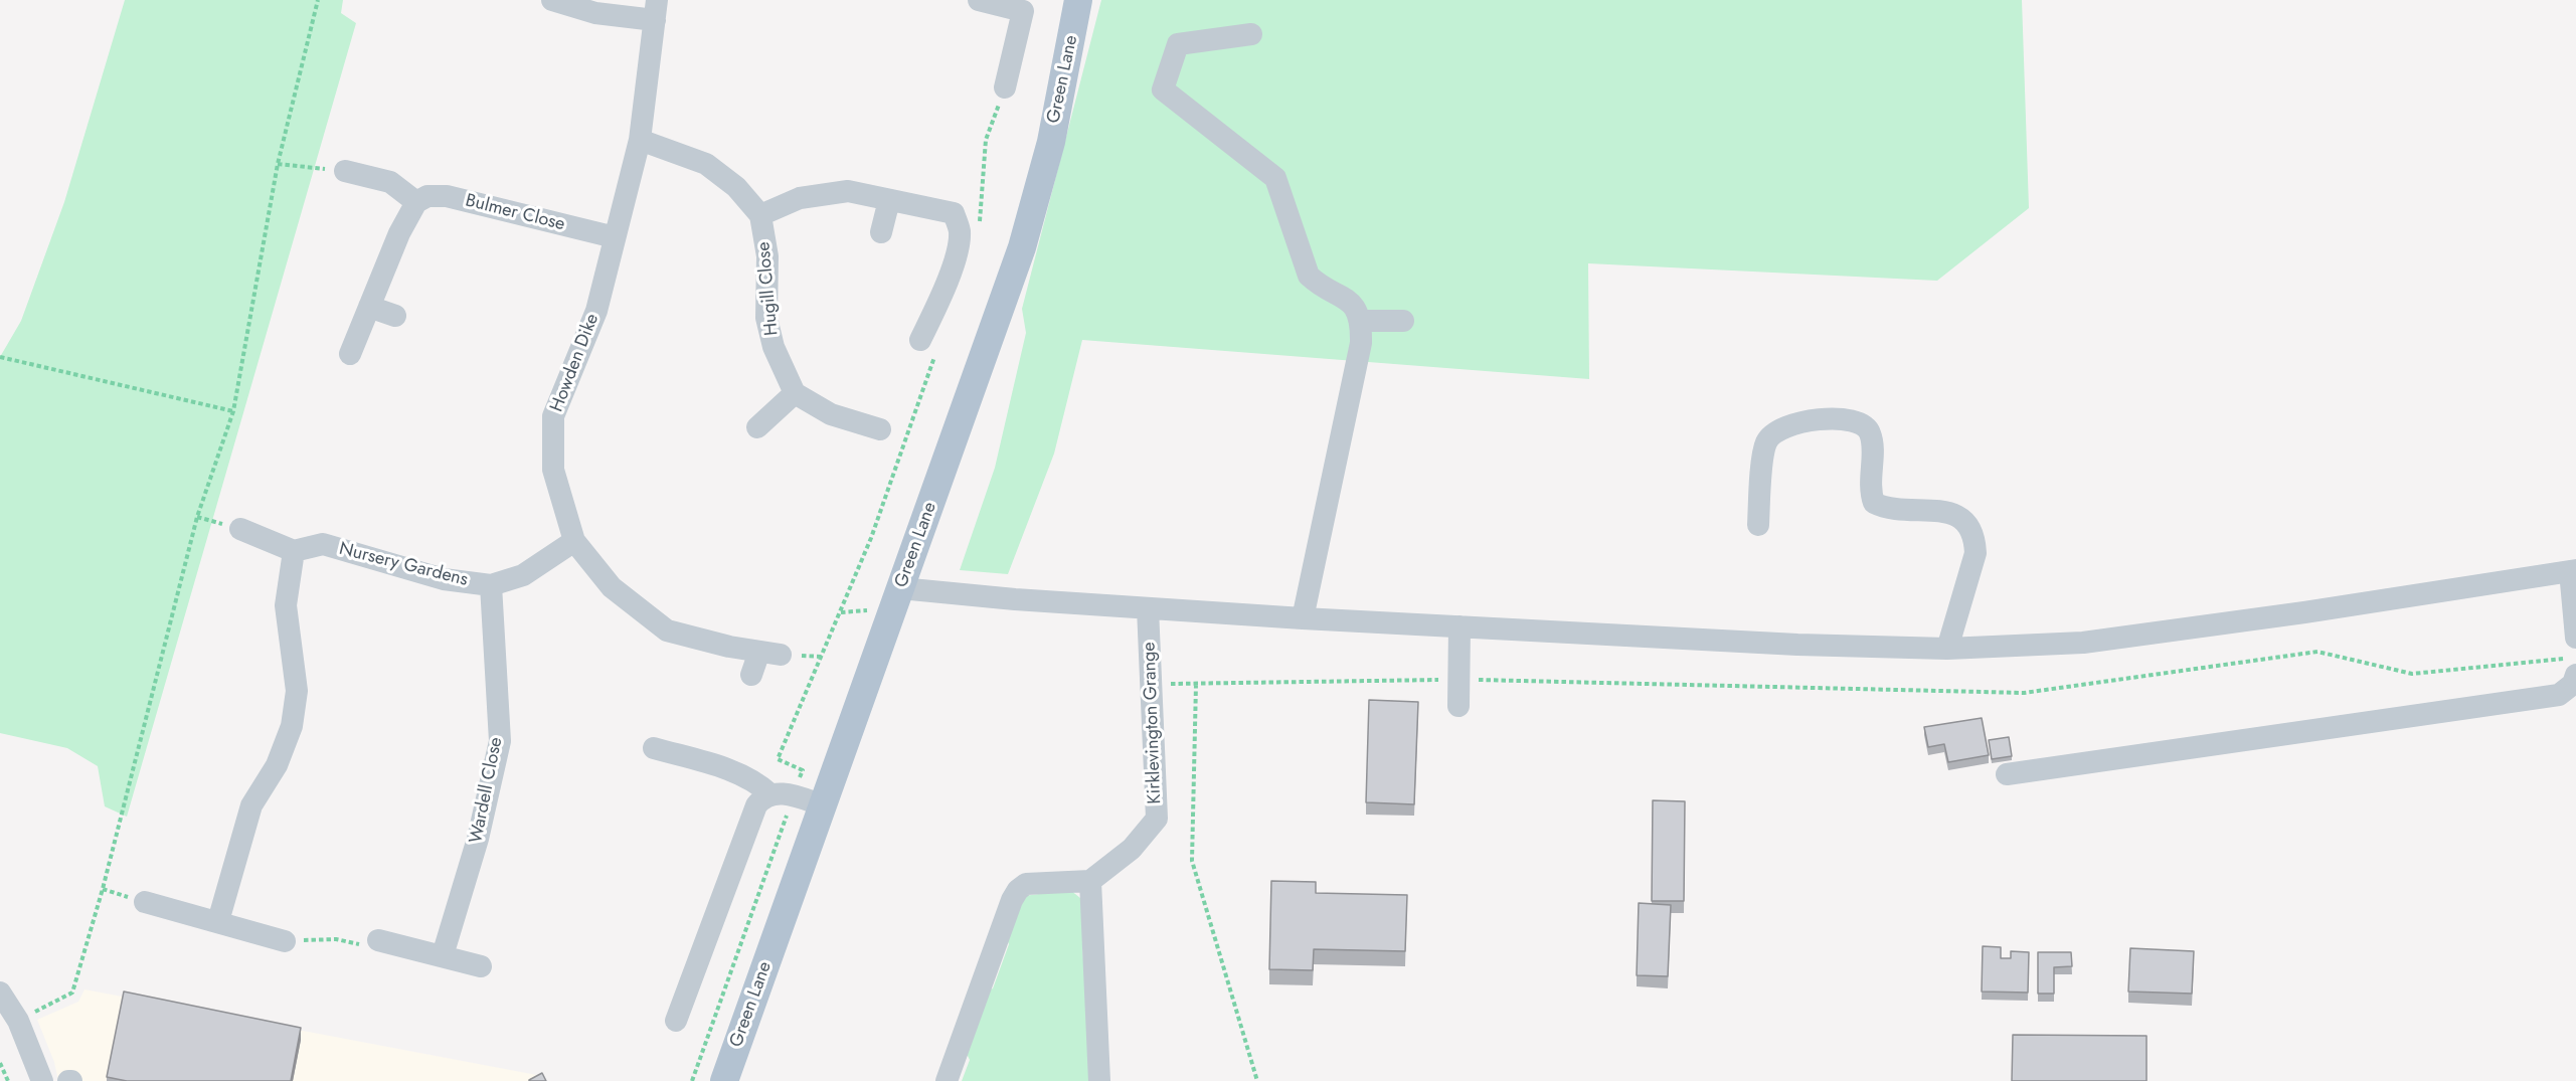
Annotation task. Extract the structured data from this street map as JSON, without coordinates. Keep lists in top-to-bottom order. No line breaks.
{"streets":{"main road":["Green Lane"],"street":["Bulmer Close","Hugill Close","Howden Dike","Nursery Gardens","Kirklevington Grange","Wardell Close"]},"crossings":[["Bulmer Close","Howden Dike"],["Hugill Close","Howden Dike"],["Howden Dike","Nursery Gardens"],["Nursery Gardens","Wardell Close"]]}
